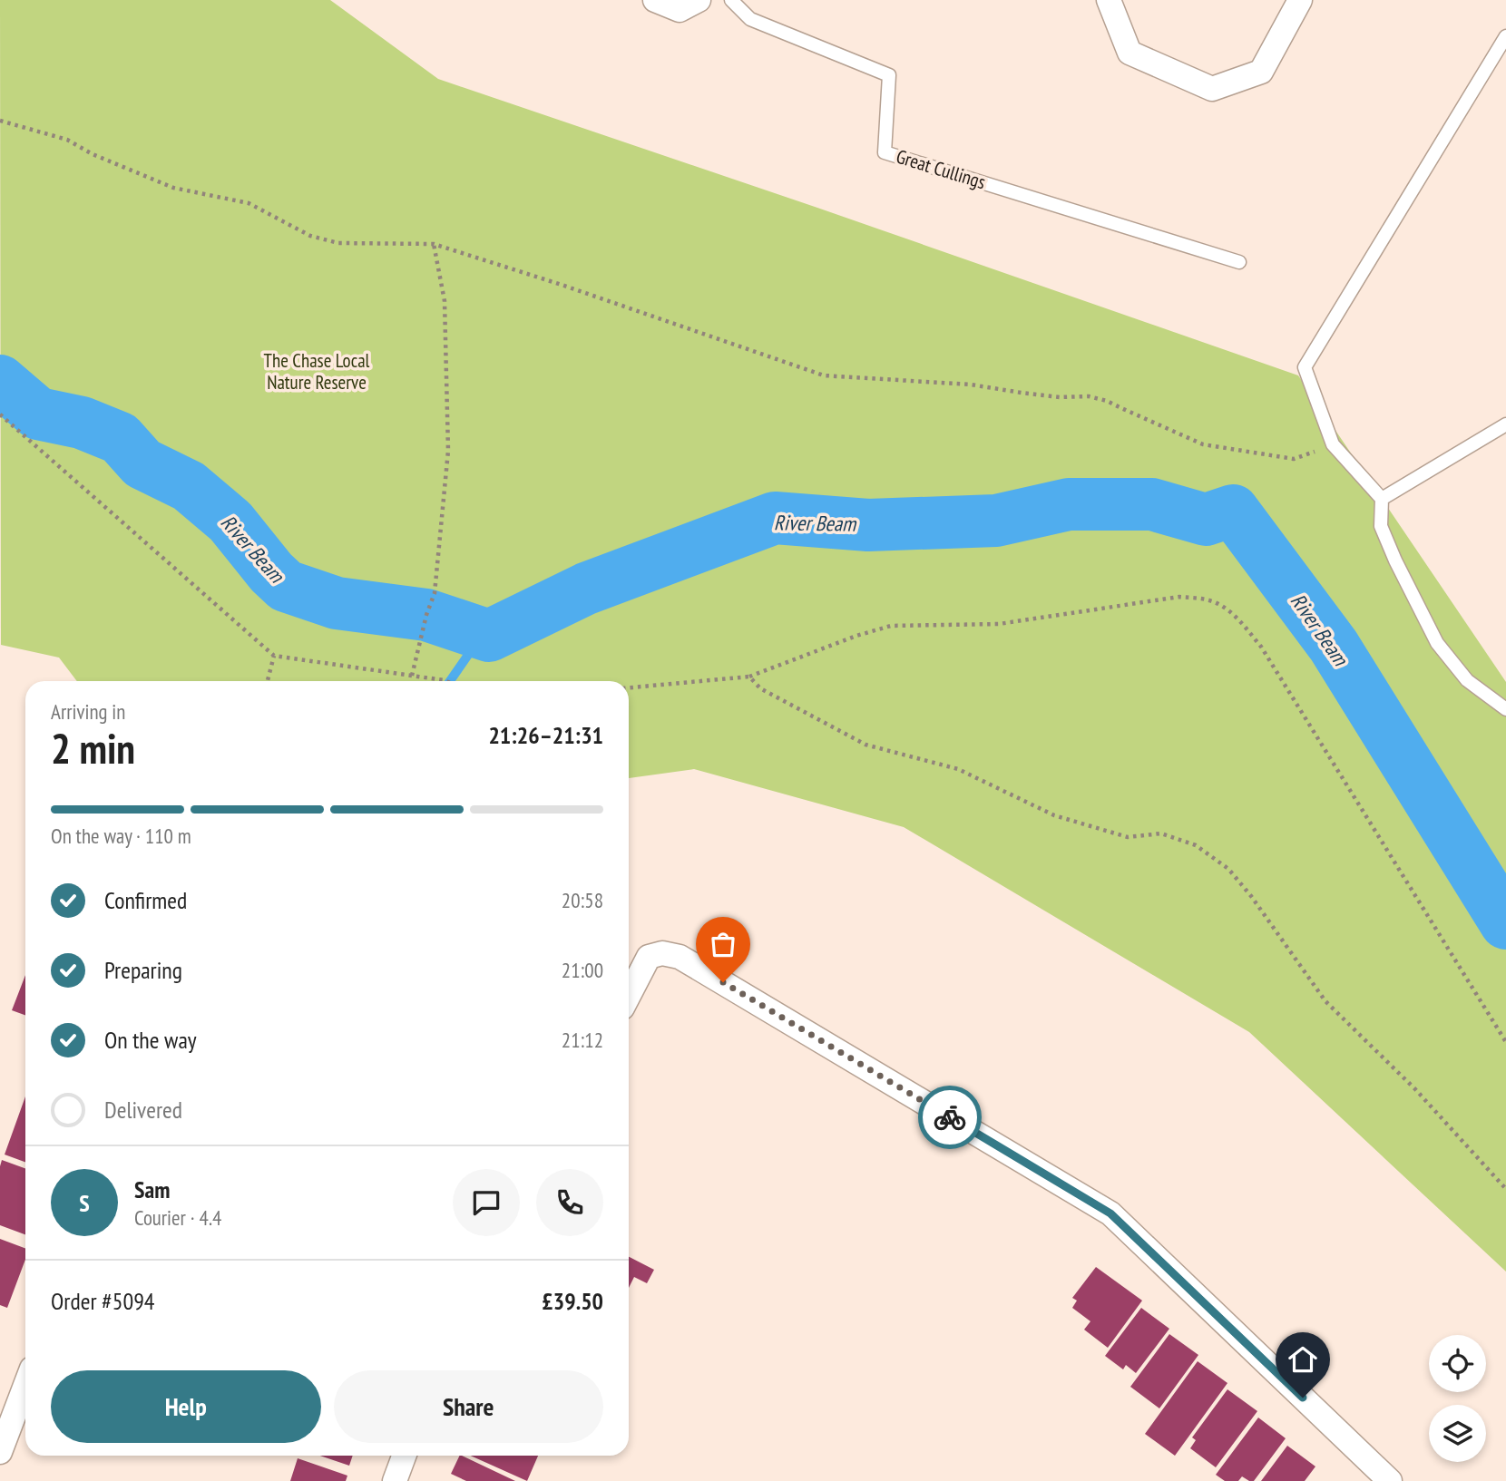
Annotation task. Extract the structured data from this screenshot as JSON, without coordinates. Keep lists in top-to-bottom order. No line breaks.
{"streets":{"lane":["Great Cullings"]},"water":["River Beam"],"parks":["The Chase Local Nature Reserve"],"page":{"heading":["2 min","Arriving in","21:26–21:31"],"panel":["Sam","Courier · 4.4","Order #5094","£39.50"],"bar":"On the way · 110 m","list":[["Confirmed","20:58"],["Preparing","21:00"],["On the way","21:12"],"Delivered"],"round":"S","buttons":["Help","Share"]}}
